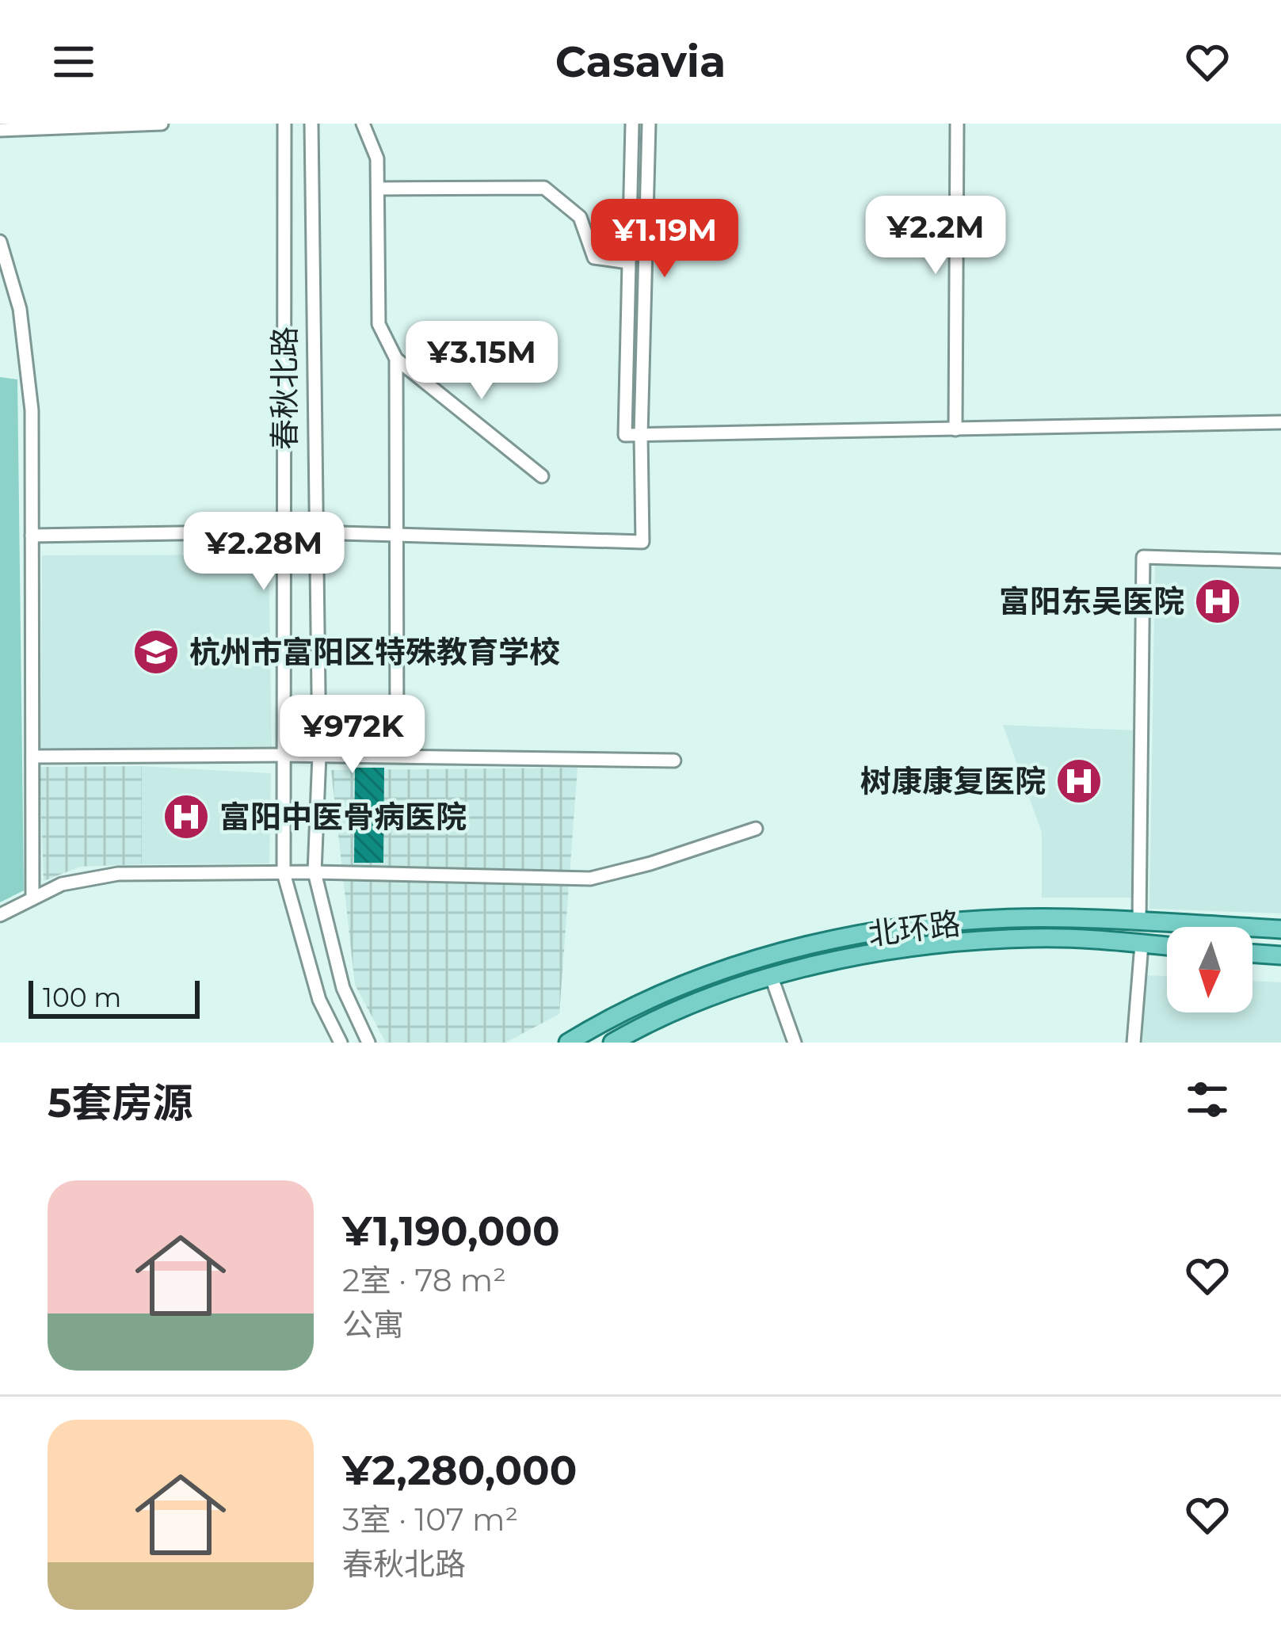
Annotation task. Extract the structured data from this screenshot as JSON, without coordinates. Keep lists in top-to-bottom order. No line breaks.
{"streets":{"main road":["北环路"],"street":["春秋北路"]},"places":{"hospital":["富阳东吴医院","树康康复医院","富阳中医骨病医院"],"school or university":["杭州市富阳区特殊教育学校"]},"scale_bar":"100 m","north":"bottom","page":{"header":"Casavia","price":["¥2.2M","¥1.19M","¥3.15M","¥2.28M","¥972K"],"scale":"100 m","heading":"5套房源","list":[{"name":"¥1,190,000","note":"2室 · 78 m² · 公寓"},{"name":"¥2,280,000","note":"3室 · 107 m² · 春秋北路"}]}}
